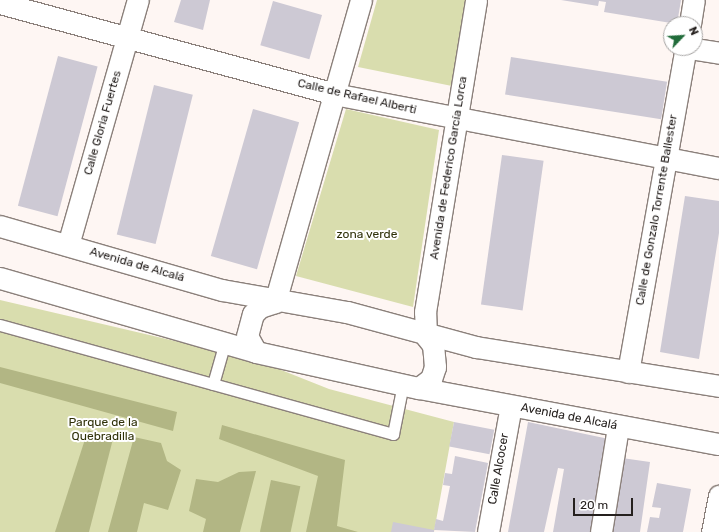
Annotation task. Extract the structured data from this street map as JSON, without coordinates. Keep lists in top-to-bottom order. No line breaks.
{"streets":{"street":["Calle de Rafael Alberti","Calle Gloria Fuertes","Avenida de Federico García Lorca","Calle de Gonzalo Torrente Ballester","Avenida de Alcalá","Calle Alcocer"]},"crossings":[["Calle de Rafael Alberti","Calle Gloria Fuertes"],["Calle de Rafael Alberti","Avenida de Federico García Lorca"],["Calle de Rafael Alberti","Calle de Gonzalo Torrente Ballester"],["Calle Gloria Fuertes","Avenida de Alcalá"],["Avenida de Federico García Lorca","Avenida de Alcalá"],["Calle de Gonzalo Torrente Ballester","Avenida de Alcalá"],["Avenida de Alcalá","Calle Alcocer"]],"parks":["zona verde","Parque de la Quebradilla"],"scale_bar":"20 m","north":"top right"}
